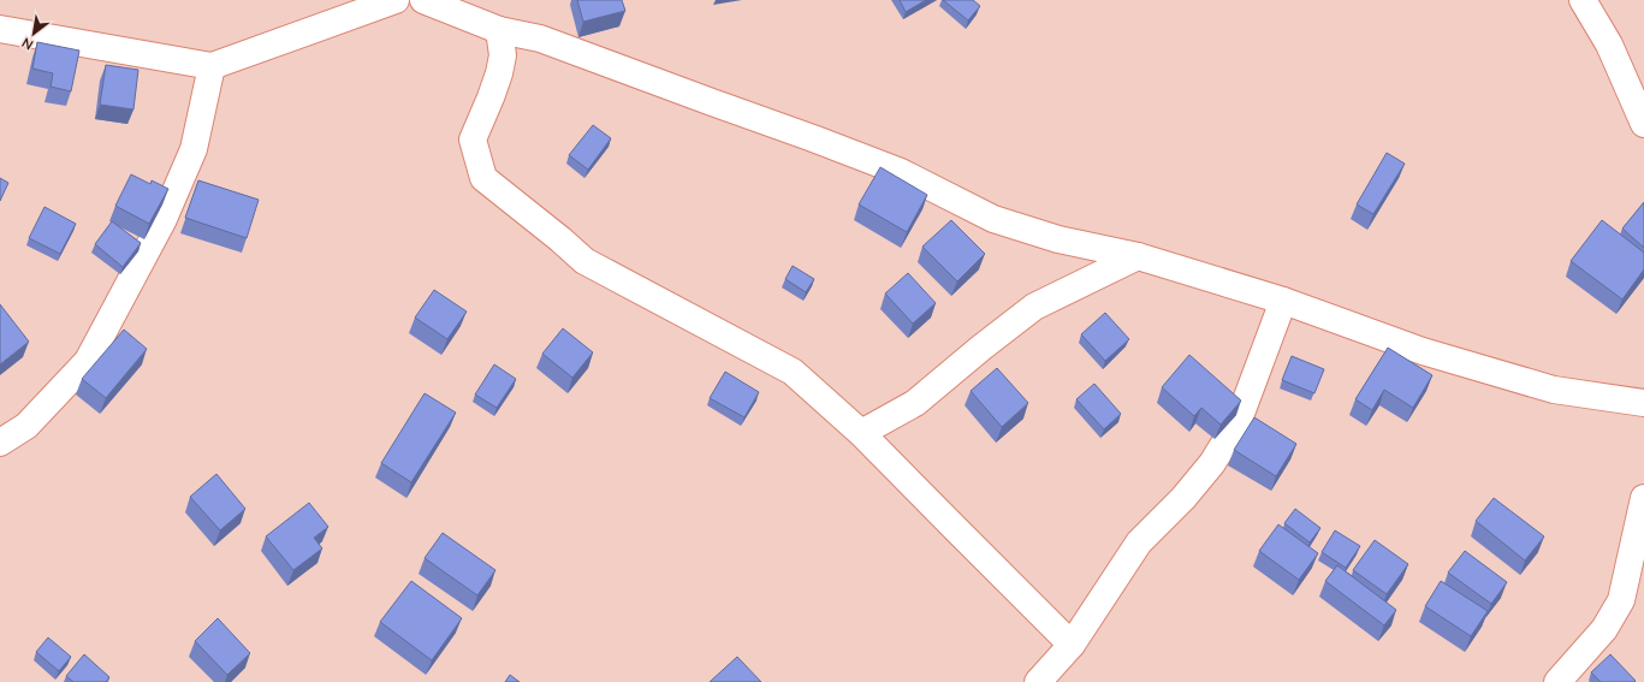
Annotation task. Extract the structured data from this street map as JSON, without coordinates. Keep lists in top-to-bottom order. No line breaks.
{"north":"bottom left"}
